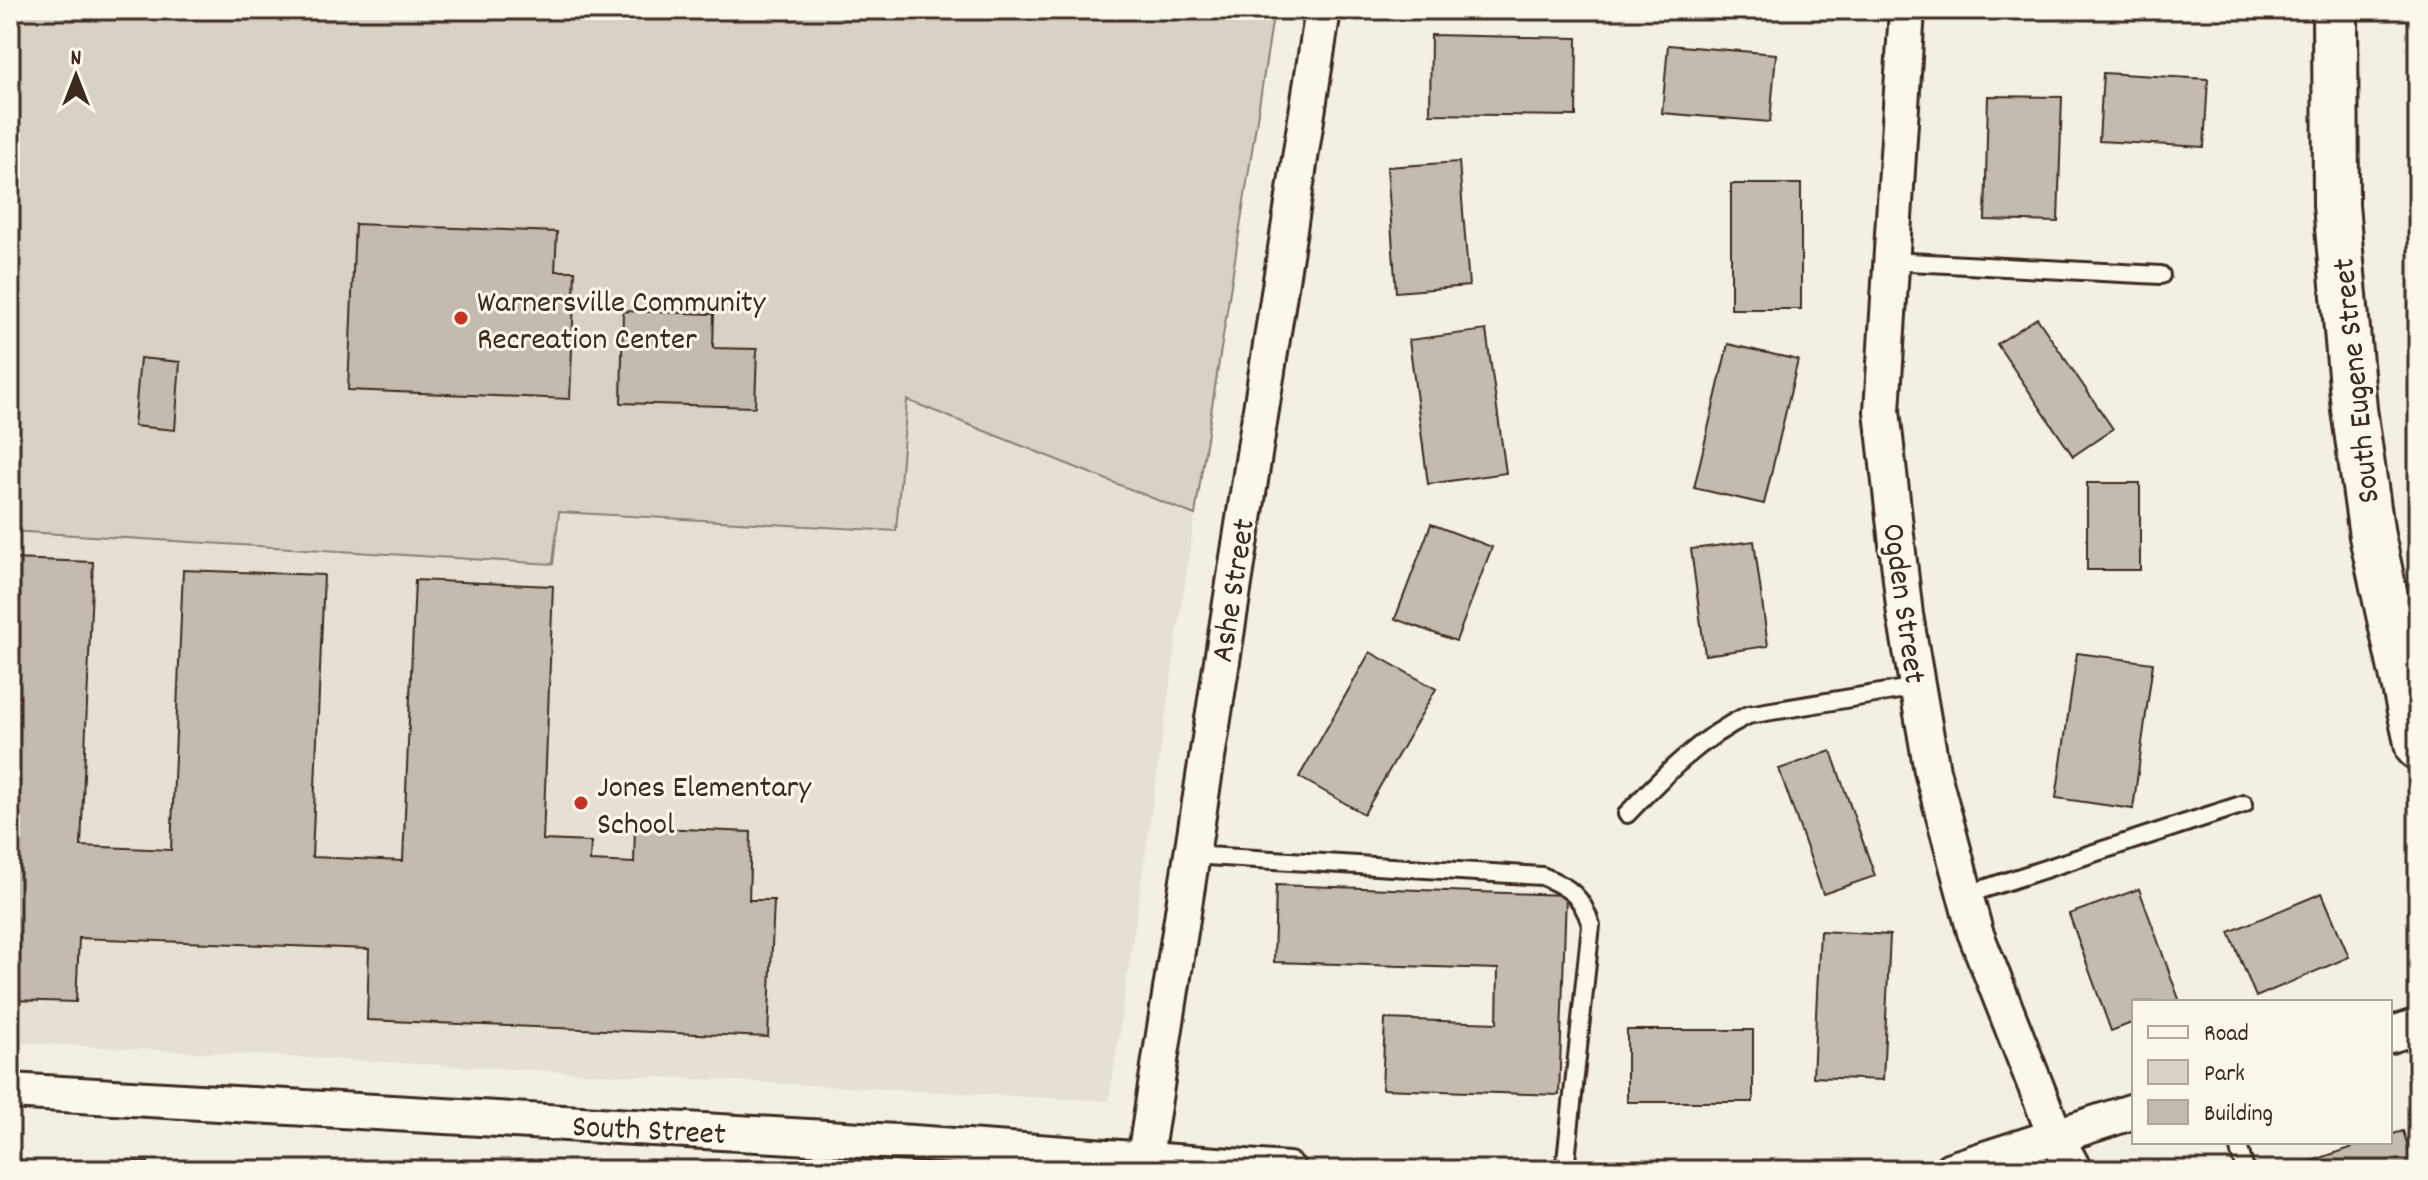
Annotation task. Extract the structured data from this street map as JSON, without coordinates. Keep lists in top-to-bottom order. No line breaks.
{"streets":{"main road":["South Eugene Street"],"street":["Ashe Street","Ogden Street","South Street"]},"crossings":[["Ashe Street","South Street"]],"places":["Warnersville Community Recreation Center","Jones Elementary School"],"legend":["Road","Park","Building"],"north":"top"}
